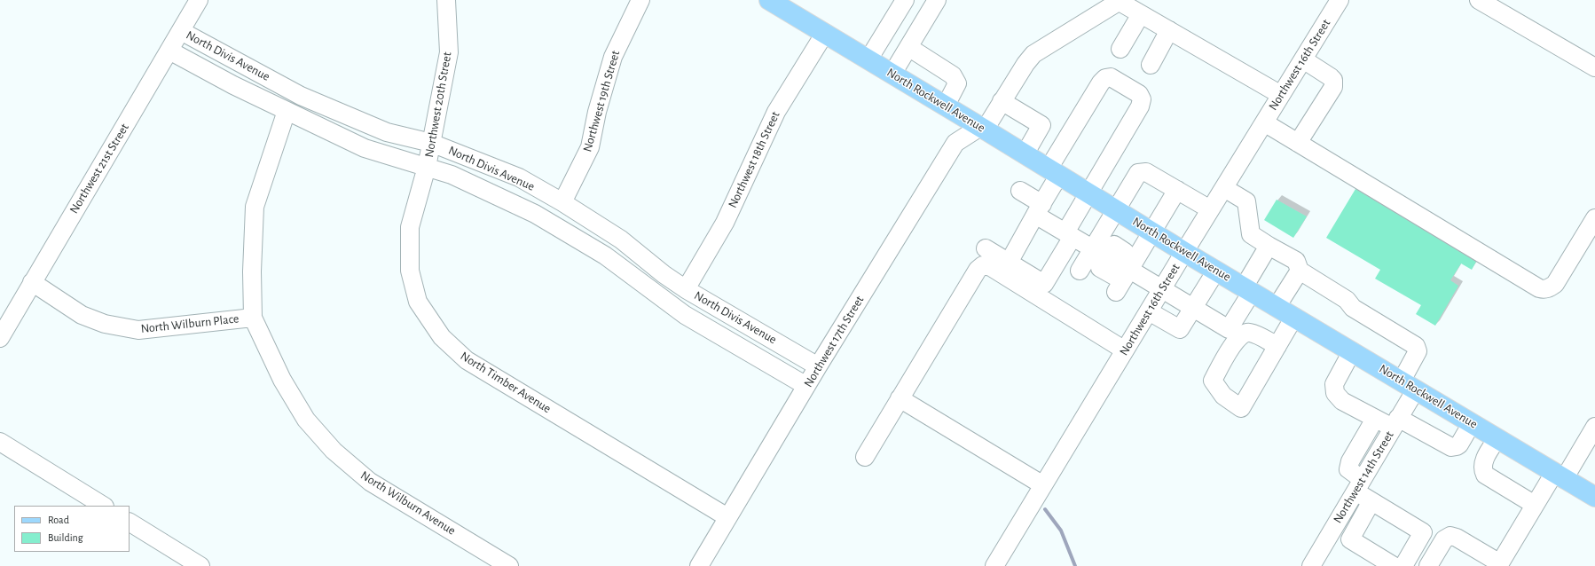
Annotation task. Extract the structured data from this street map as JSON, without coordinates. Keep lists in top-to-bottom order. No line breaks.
{"streets":{"main road":["North Rockwell Avenue"],"street":["North Divis Avenue","Northwest 16th Street","Northwest 19th Street","Northwest 20th Street","Northwest 18th Street","Northwest 21st Street","North Wilburn Place","Northwest 17th Street","North Timber Avenue","Northwest 14th Street","North Wilburn Avenue"]},"crossings":[["North Divis Avenue","Northwest 19th Street"],["North Divis Avenue","Northwest 20th Street"],["North Divis Avenue","Northwest 18th Street"],["North Divis Avenue","Northwest 21st Street"],["North Divis Avenue","Northwest 17th Street"],["North Divis Avenue","North Timber Avenue"],["North Divis Avenue","North Wilburn Avenue"],["Northwest 16th Street","North Rockwell Avenue"],["North Rockwell Avenue","Northwest 18th Street"],["North Rockwell Avenue","Northwest 17th Street"],["North Rockwell Avenue","Northwest 14th Street"],["Northwest 20th Street","North Timber Avenue"],["Northwest 21st Street","North Wilburn Place"],["North Wilburn Place","North Wilburn Avenue"],["Northwest 17th Street","North Timber Avenue"]],"legend":["Road","Building"]}
